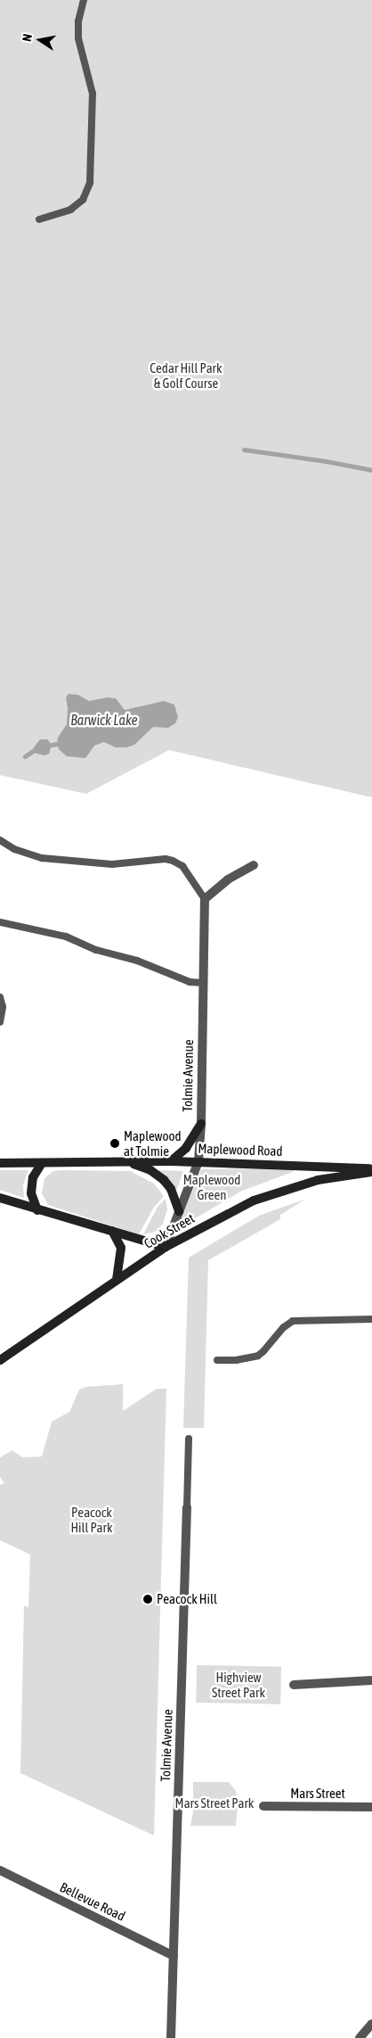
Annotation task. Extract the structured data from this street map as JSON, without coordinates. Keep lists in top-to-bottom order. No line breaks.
{"streets":{"street":["Tolmie Avenue","Maplewood Road","Cook Street","Mars Street","Bellevue Road"]},"crossings":[["Tolmie Avenue","Maplewood Road"],["Tolmie Avenue","Cook Street"],["Tolmie Avenue","Bellevue Road"]],"water":["Barwick Lake"],"parks":["Cedar Hill Park & Golf Course","Maplewood Green","Peacock Hill Park","Highview Street Park","Mars Street Park"],"places":["Maplewood at Tolmie","Peacock Hill"],"north":"left"}
